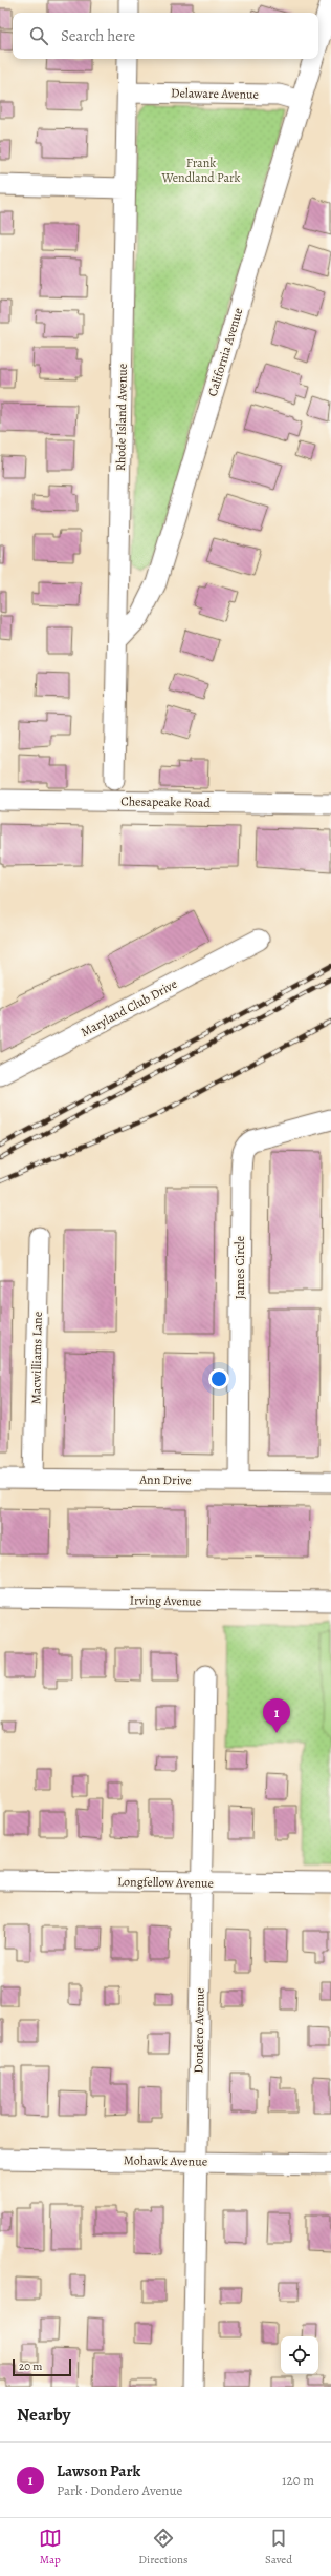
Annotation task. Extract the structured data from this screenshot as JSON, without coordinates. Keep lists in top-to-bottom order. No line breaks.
{"streets":{"street":["Delaware Avenue","California Avenue","Rhode Island Avenue","Chesapeake Road","Maryland Club Drive","James Circle","Macwilliams Lane","Ann Drive","Irving Avenue","Longfellow Avenue","Dondero Avenue","Mohawk Avenue"]},"crossings":[["Delaware Avenue","California Avenue"],["Delaware Avenue","Rhode Island Avenue"],["California Avenue","Rhode Island Avenue"],["James Circle","Ann Drive"],["Macwilliams Lane","Ann Drive"],["Longfellow Avenue","Dondero Avenue"],["Dondero Avenue","Mohawk Avenue"]],"parks":["Frank Wendland Park"],"scale_bar":"20 m","page":{"search":"Search here","pins":"1","scale":"20 m","heading":"Nearby","list":[{"mark":"1","name":"Lawson Park","note":"Park · Dondero Avenue","value":"120 m"}],"nav":["Map","Directions","Saved"]}}
